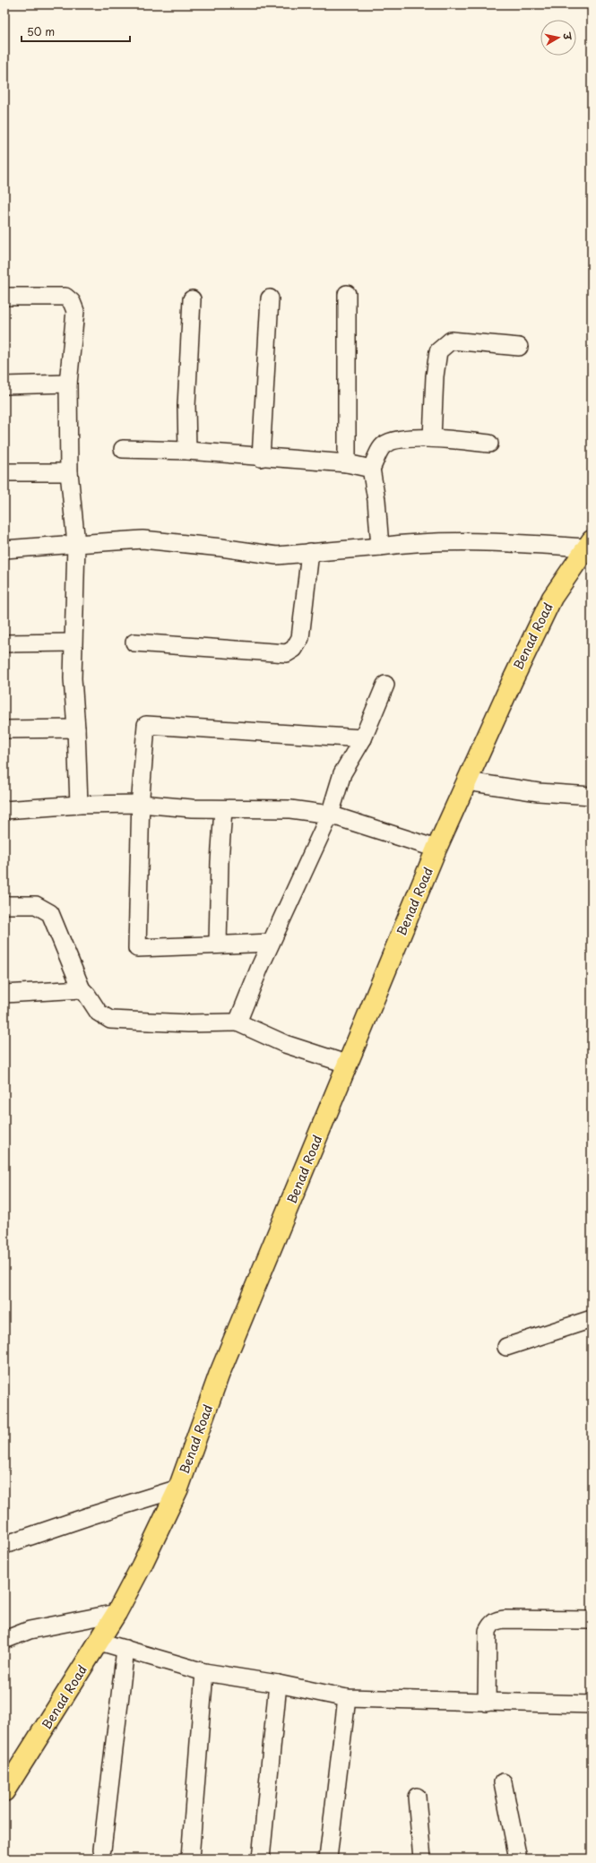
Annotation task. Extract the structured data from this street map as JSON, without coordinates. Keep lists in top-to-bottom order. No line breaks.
{"streets":{"main road":["Benad Road"]},"scale_bar":"50 m","north":"right"}
